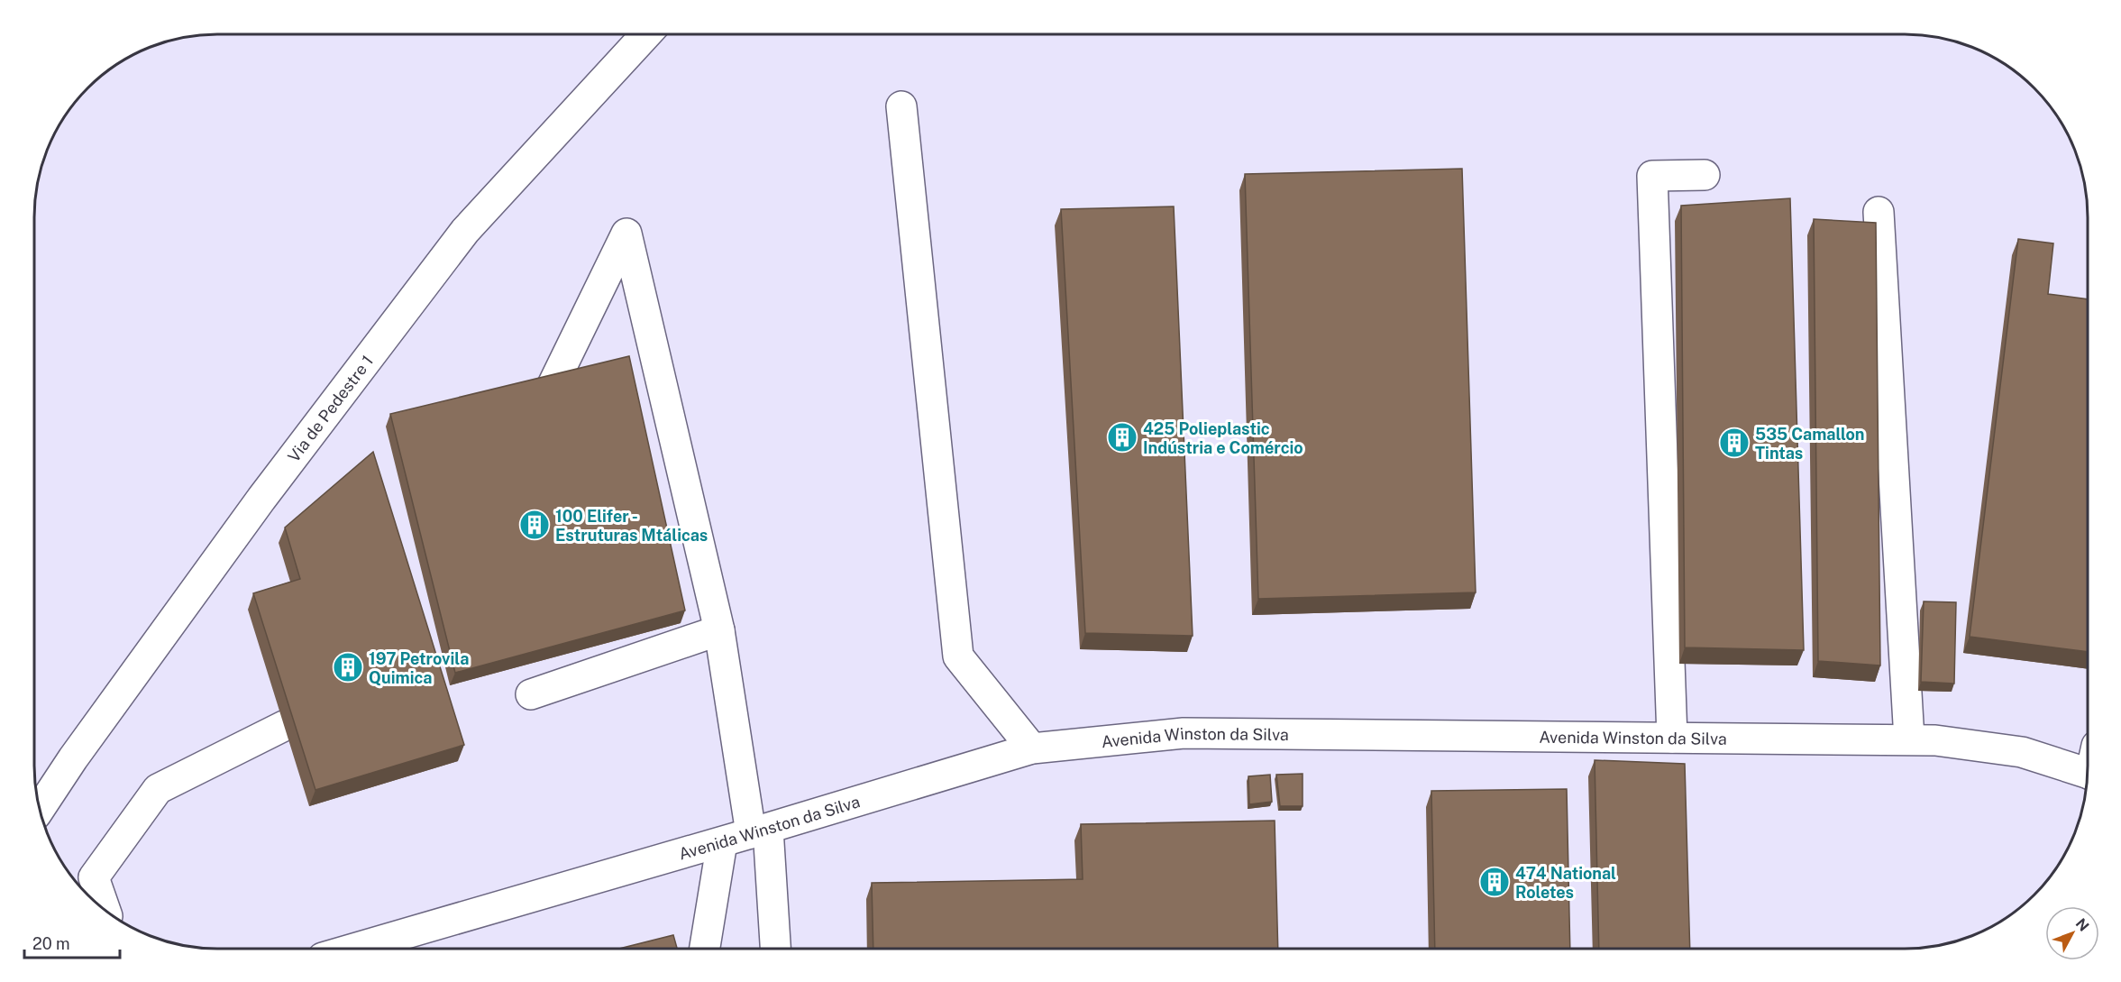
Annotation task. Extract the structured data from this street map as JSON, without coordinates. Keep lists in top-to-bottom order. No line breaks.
{"streets":{"street":["Via de Pedestre 1","Avenida Winston da Silva"]},"places":{"building":["425 Polieplastic Indústria e Comércio","535 Camallon Tintas","100 Elifer - Estruturas Mtálicas","197 Petrovila Quimica","474 National Roletes"]},"scale_bar":"20 m","north":"top right"}
